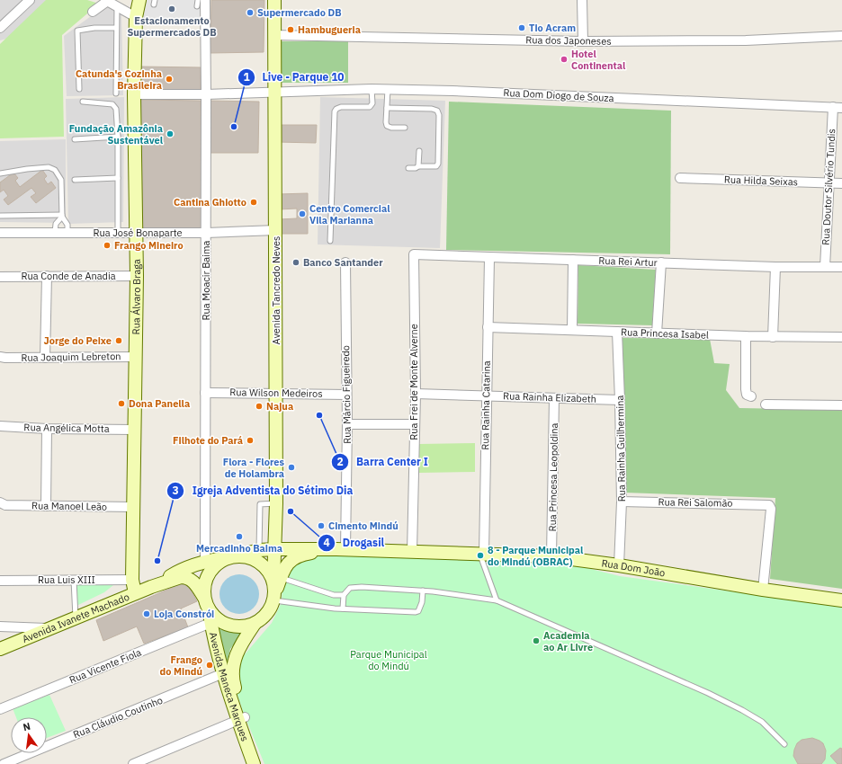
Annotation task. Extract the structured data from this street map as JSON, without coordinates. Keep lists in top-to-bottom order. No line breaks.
{"streets":{"main road":["Avenida Tancredo Neves","Rua Álvaro Braga","Rua Dom João","Avenida Ivanete Machado","Avenida Maneca Marques"],"street":["Rua dos Japoneses","Rua Dom Diogo de Souza","Rua Hilda Seixas","Rua Doutor Silvério Tundis","Rua José Bonaparte","Rua Rei Artur","Rua Conde de Anadia","Rua Moacir Baima","Rua Princesa Isabel","Rua Joaquim Lebreton","Rua Frei de Monte Alverne","Rua Wilson Medeiros","Rua Márcio Figueiredo","Rua Rainha Elizabeth","Rua Rainha Catarina","Rua Angélica Motta","Rua Rainha Guilhermina","Rua Princesa Leopoldina","Rua Rei Salomão","Rua Manoel Leão","Rua Luis XIII","Rua Vicente Fiola","Rua Cláudio Coutinho"]},"crossings":[["Rua dos Japoneses","Avenida Tancredo Neves"],["Rua Dom Diogo de Souza","Rua Doutor Silvério Tundis"],["Rua Dom Diogo de Souza","Rua Moacir Baima"],["Rua Dom Diogo de Souza","Avenida Tancredo Neves"],["Rua Dom Diogo de Souza","Rua Álvaro Braga"],["Rua Hilda Seixas","Rua Doutor Silvério Tundis"],["Rua Doutor Silvério Tundis","Rua Rei Artur"],["Rua José Bonaparte","Rua Moacir Baima"],["Rua José Bonaparte","Avenida Tancredo Neves"],["Rua José Bonaparte","Rua Álvaro Braga"],["Rua Rei Artur","Rua Frei de Monte Alverne"],["Rua Rei Artur","Rua Rainha Catarina"],["Rua Conde de Anadia","Rua Álvaro Braga"],["Rua Moacir Baima","Rua Wilson Medeiros"],["Rua Moacir Baima","Avenida Ivanete Machado"],["Avenida Tancredo Neves","Rua Wilson Medeiros"],["Avenida Tancredo Neves","Rua Dom João"],["Avenida Tancredo Neves","Avenida Ivanete Machado"],["Avenida Tancredo Neves","Avenida Maneca Marques"],["Rua Álvaro Braga","Rua Joaquim Lebreton"],["Rua Álvaro Braga","Rua Angélica Motta"],["Rua Álvaro Braga","Rua Manoel Leão"],["Rua Álvaro Braga","Rua Luis XIII"],["Rua Álvaro Braga","Avenida Ivanete Machado"],["Rua Princesa Isabel","Rua Rainha Catarina"],["Rua Princesa Isabel","Rua Rainha Guilhermina"],["Rua Frei de Monte Alverne","Rua Rainha Elizabeth"],["Rua Frei de Monte Alverne","Rua Dom João"],["Rua Wilson Medeiros","Rua Márcio Figueiredo"],["Rua Márcio Figueiredo","Rua Dom João"],["Rua Rainha Elizabeth","Rua Rainha Catarina"],["Rua Rainha Elizabeth","Rua Rainha Guilhermina"],["Rua Rainha Elizabeth","Rua Princesa Leopoldina"],["Rua Rainha Catarina","Rua Dom João"],["Rua Rainha Guilhermina","Rua Rei Salomão"],["Rua Rainha Guilhermina","Rua Dom João"],["Rua Princesa Leopoldina","Rua Dom João"],["Rua Rei Salomão","Rua Dom João"],["Rua Dom João","Avenida Ivanete Machado"],["Rua Dom João","Avenida Maneca Marques"],["Avenida Ivanete Machado","Avenida Maneca Marques"],["Rua Vicente Fiola","Avenida Maneca Marques"],["Avenida Maneca Marques","Rua Cláudio Coutinho"]],"parks":["Parque Municipal do Mindú"],"places":["Estacionamento Supermercados DB","Supermercado DB","Tio Acram","Hambugueria","Hotel Continental","Catunda's Cozinha Brasileira","Live - Parque 10","Fundação Amazônia Sustentável","Cantina Ghiotto","Centro Comercial Vila Marianna","Frango Mineiro","Banco Santander","Jorge do Peixe","Dona Panella","Najua","Barra Center I","Filhote do Pará","Flora - Flores de Holambra","Drogasil","Cimento Mindú","Mercadinho Baima","8 - Parque Municipal do Mindú (OBRAC)","Igreja Adventista do Sétimo Dia","Loja Constrói","Academia ao Ar Livre","Frango do Mindú"],"north":"top"}
